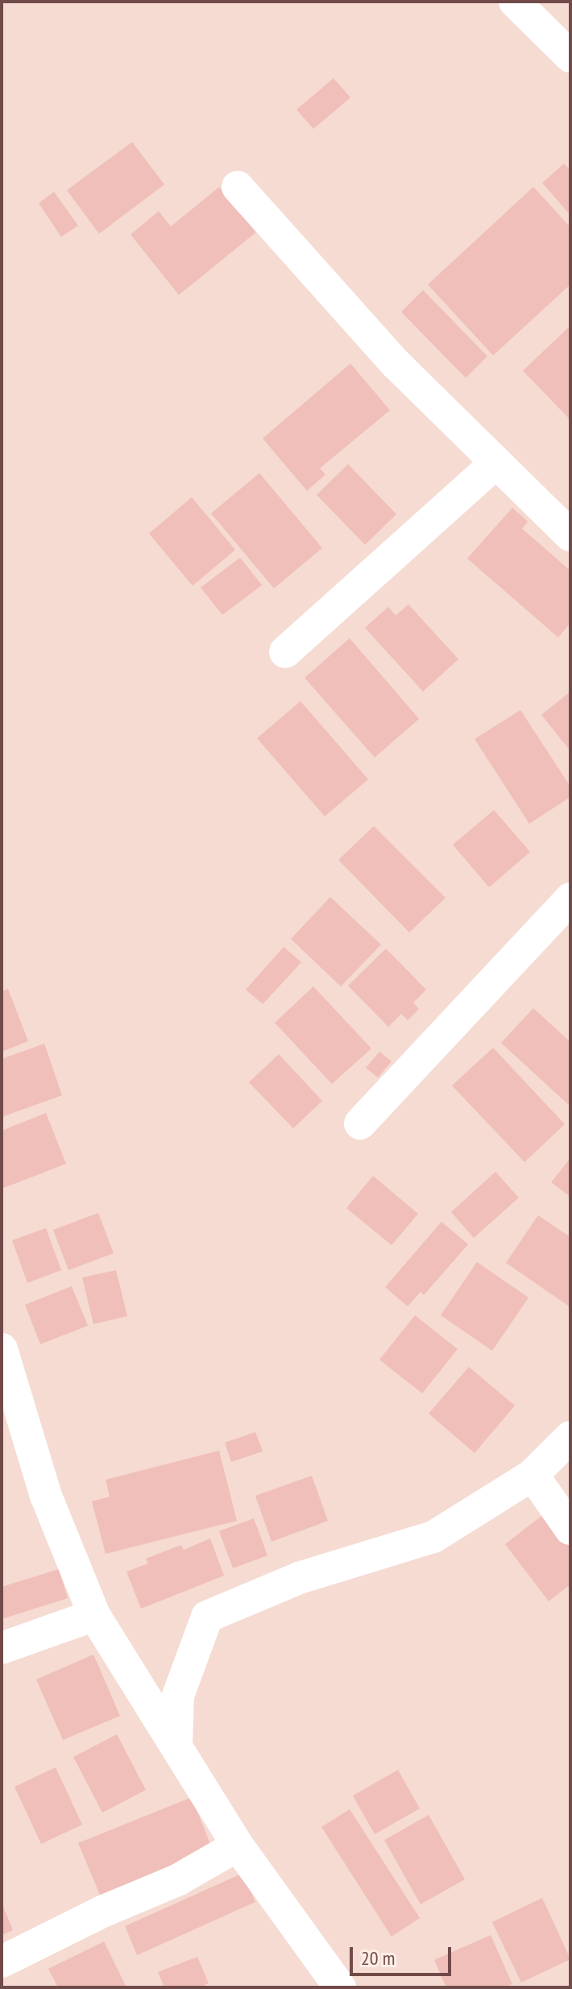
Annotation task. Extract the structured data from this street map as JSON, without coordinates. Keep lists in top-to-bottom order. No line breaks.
{"scale_bar":"20 m"}
